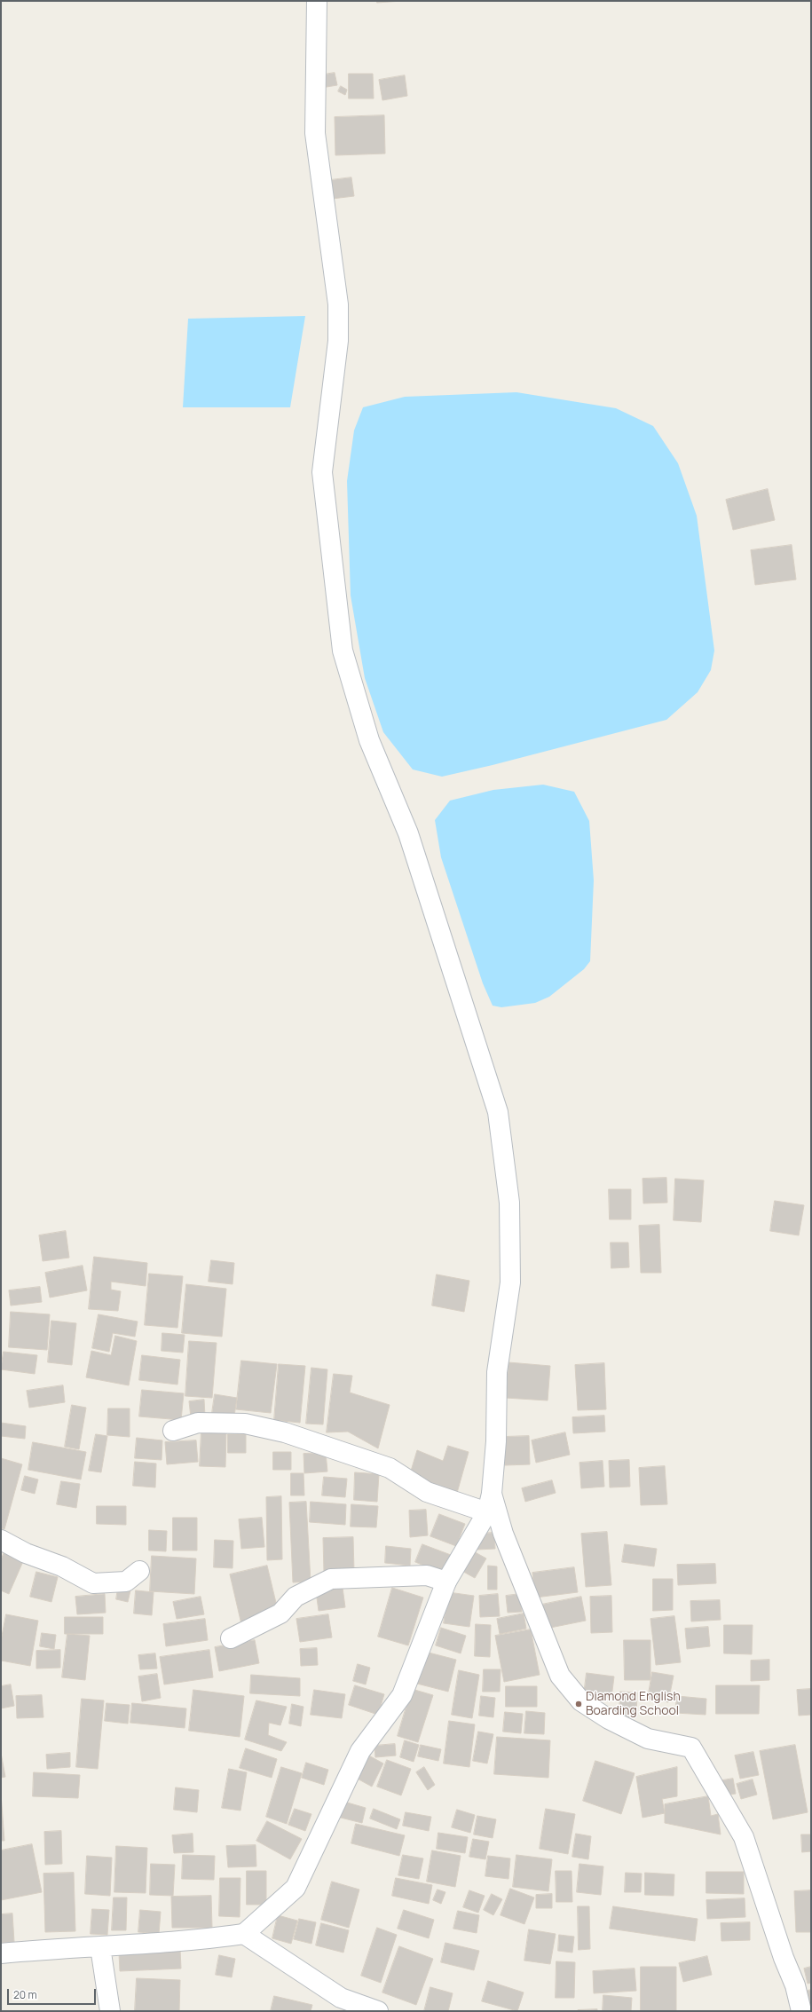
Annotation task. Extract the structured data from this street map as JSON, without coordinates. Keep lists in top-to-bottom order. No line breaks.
{"places":["Diamond English Boarding School"],"scale_bar":"20 m"}
